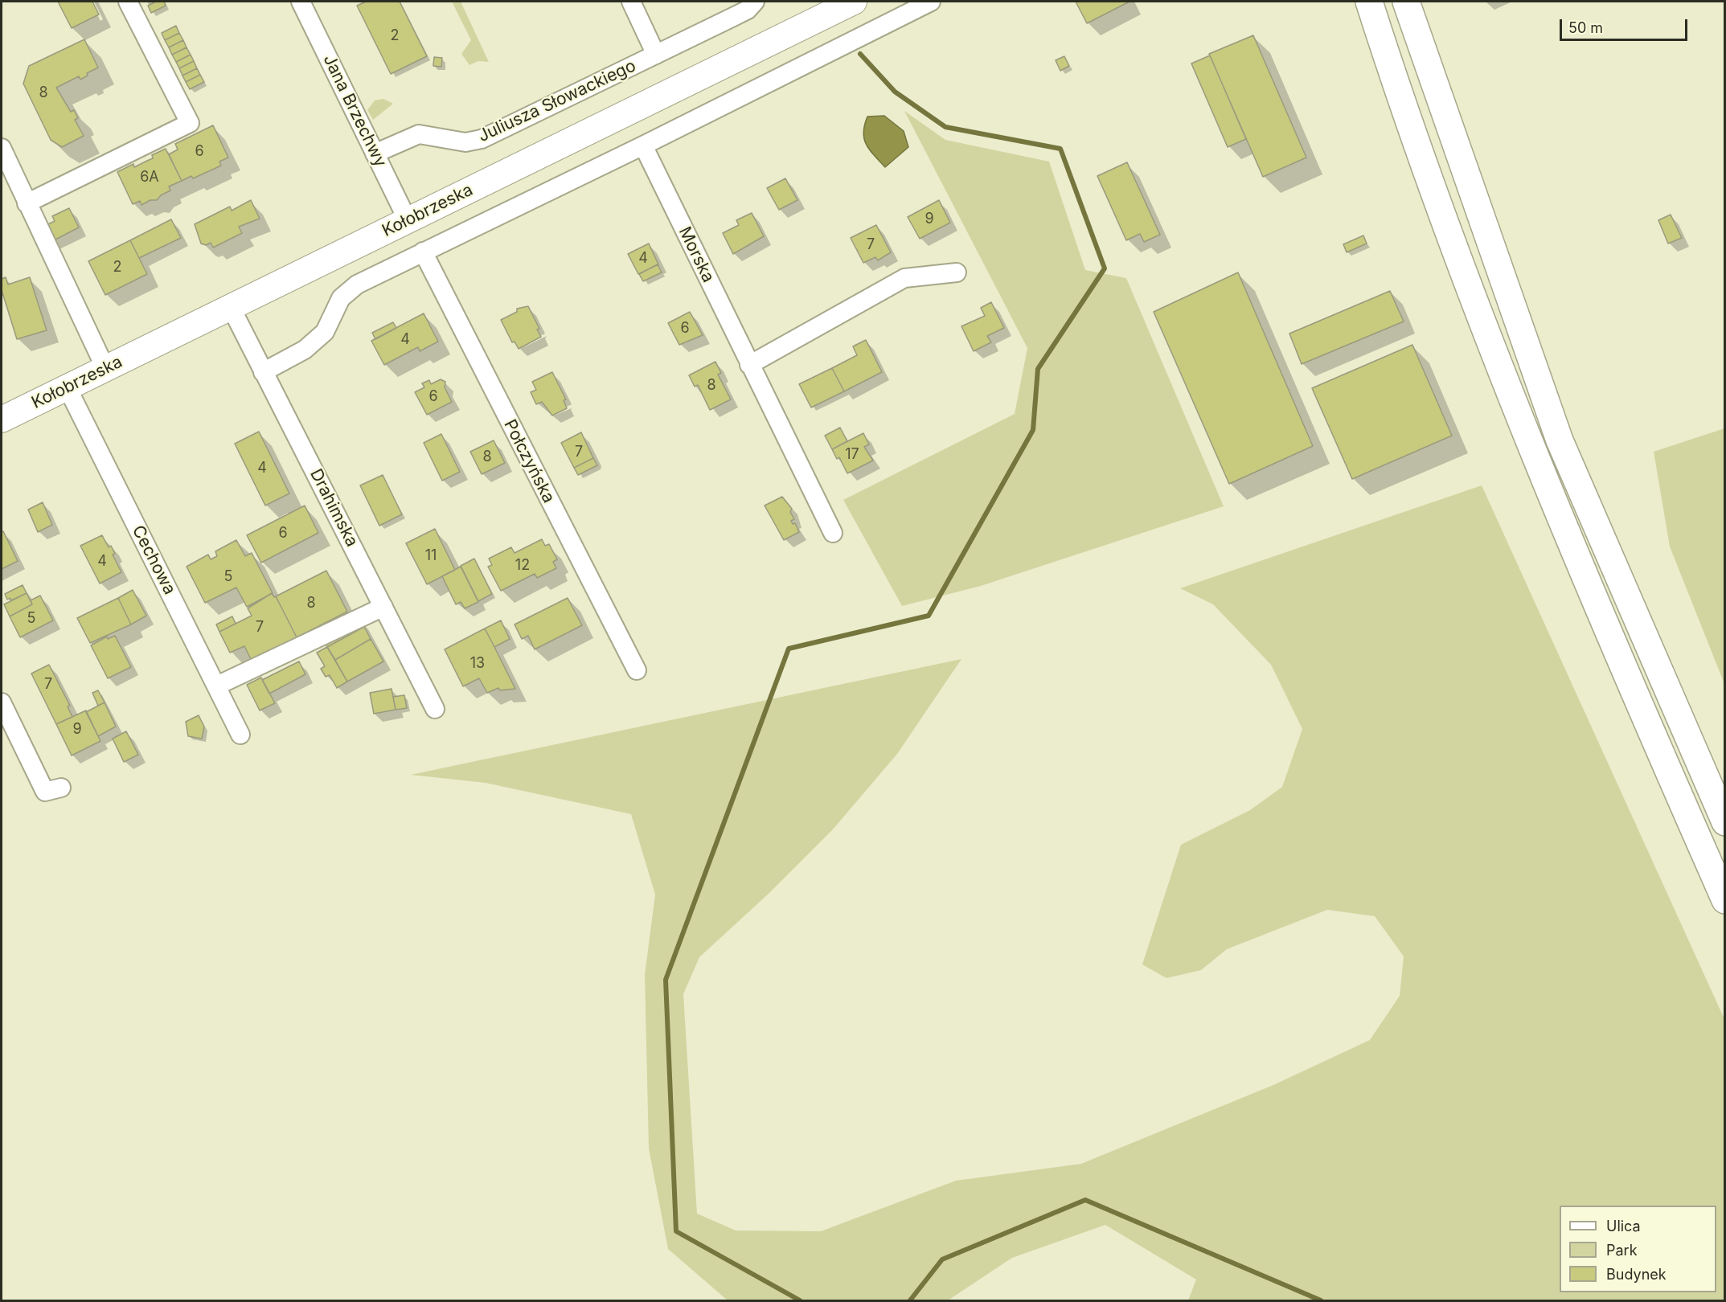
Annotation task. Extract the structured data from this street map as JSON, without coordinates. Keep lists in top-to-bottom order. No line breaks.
{"streets":{"main road":["Kołobrzeska"],"street":["Juliusza Słowackiego","Jana Brzechwy","Morska","Połczyńska","Drahimska","Cechowa"]},"crossings":[["Juliusza Słowackiego","Jana Brzechwy"],["Jana Brzechwy","Kołobrzeska"],["Kołobrzeska","Drahimska"],["Kołobrzeska","Cechowa"]],"house_numbers":["2","8","6","6A","9","7","4","2","6","4","8","6","7","17","8","4","6","11","4","12","5","8","5","7","13","7","9"],"legend":["Ulica","Park","Budynek"],"scale_bar":"50 m"}
